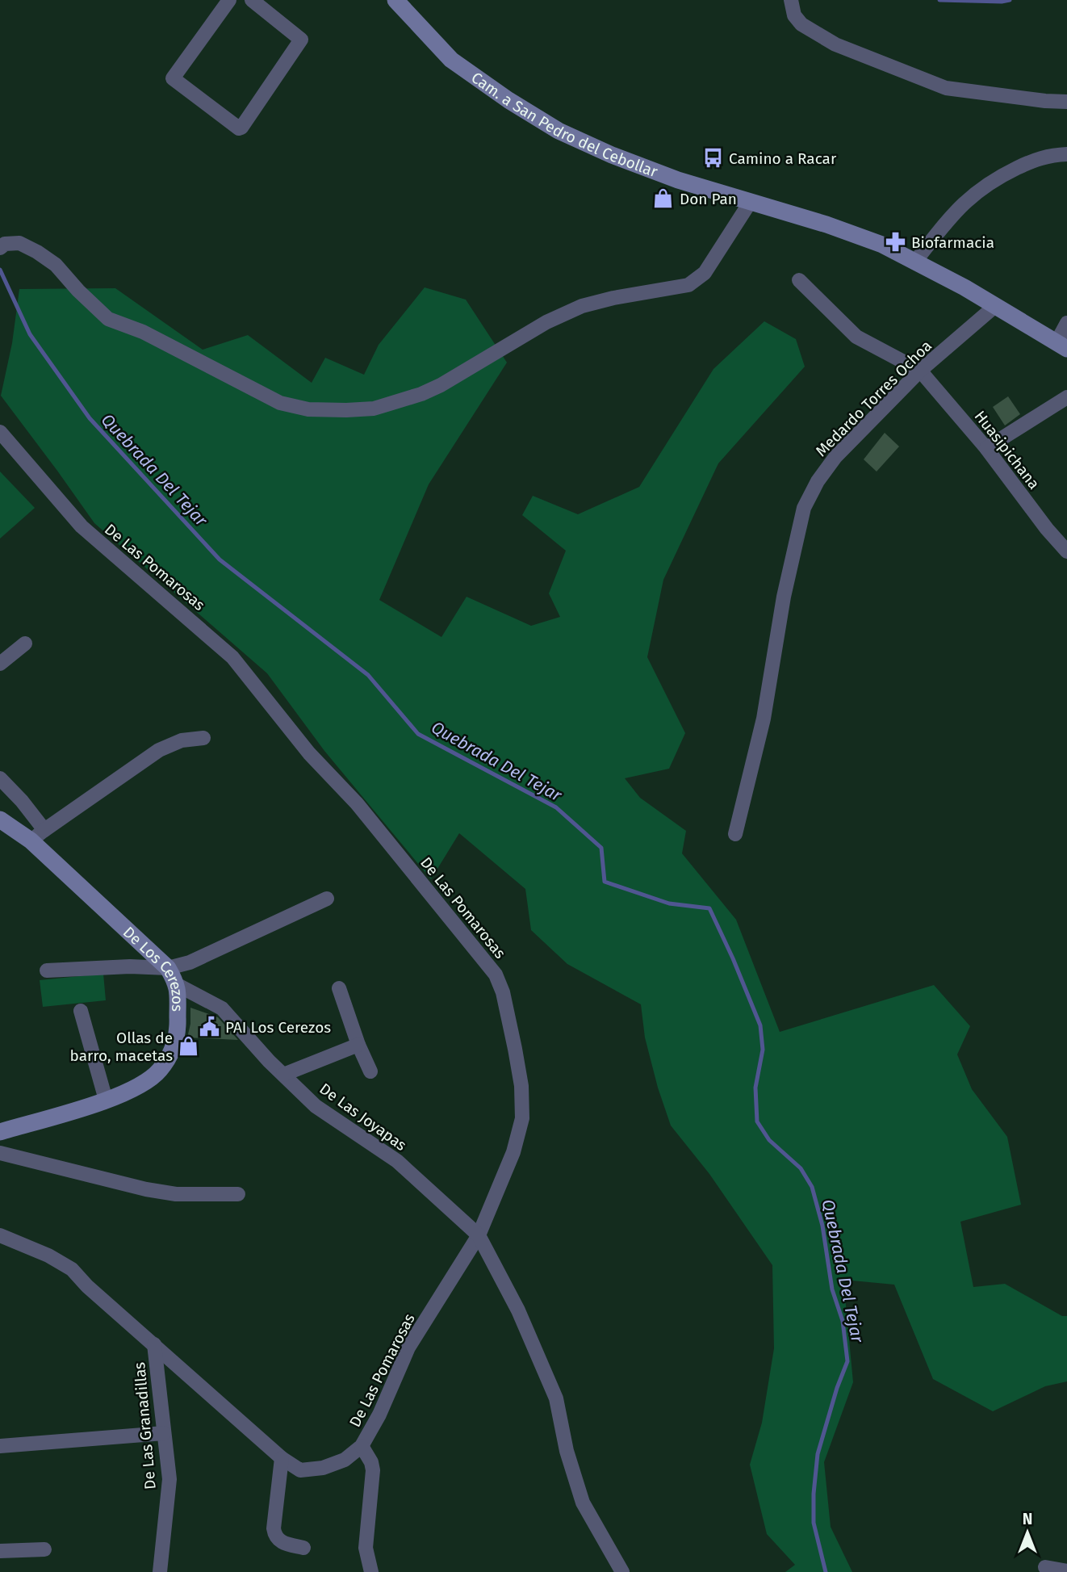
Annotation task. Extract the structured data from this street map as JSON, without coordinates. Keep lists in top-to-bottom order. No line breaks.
{"streets":{"street":["Cam. a San Pedro del Cebollar","Medardo Torres Ochoa","Huasipichana","De Las Pomarosas","De Los Cerezos","De Las Joyapas","De Las Granadillas"]},"crossings":[["Cam. a San Pedro del Cebollar","Medardo Torres Ochoa"],["Medardo Torres Ochoa","Huasipichana"],["De Las Pomarosas","De Las Joyapas"],["De Las Pomarosas","De Las Granadillas"],["De Los Cerezos","De Las Joyapas"]],"water":["Quebrada Del Tejar"],"places":{"bus stop":["Camino a Racar"],"shop":["Don Pan","Ollas de barro, macetas"],"pharmacy":["Biofarmacia"],"public building":["PAI Los Cerezos"]},"north":"top"}
